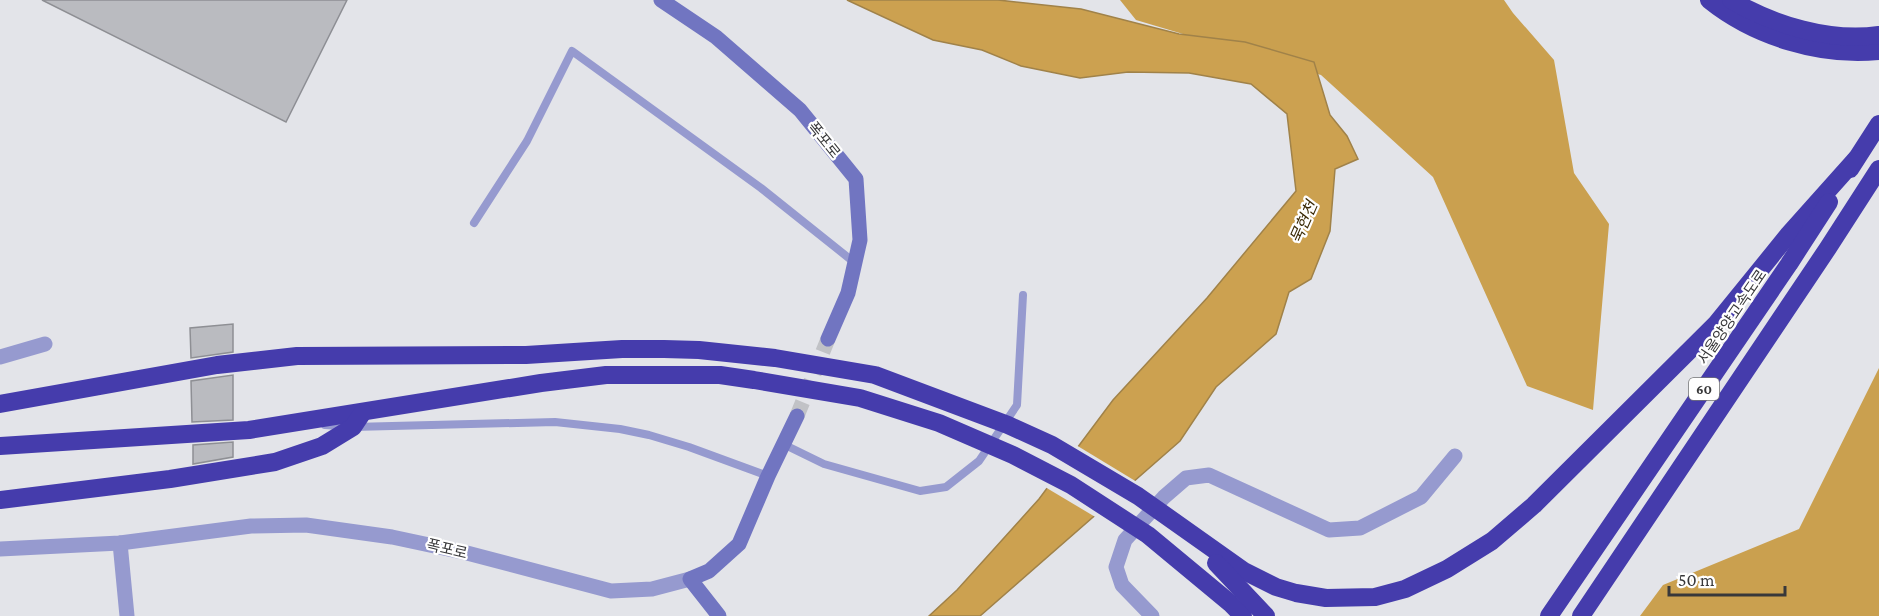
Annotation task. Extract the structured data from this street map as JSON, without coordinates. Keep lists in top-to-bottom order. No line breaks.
{"streets":{"highway":["서울양양고속도로","60"],"main road":["폭포로"]},"water":["묵현천"],"scale_bar":"50 m"}
